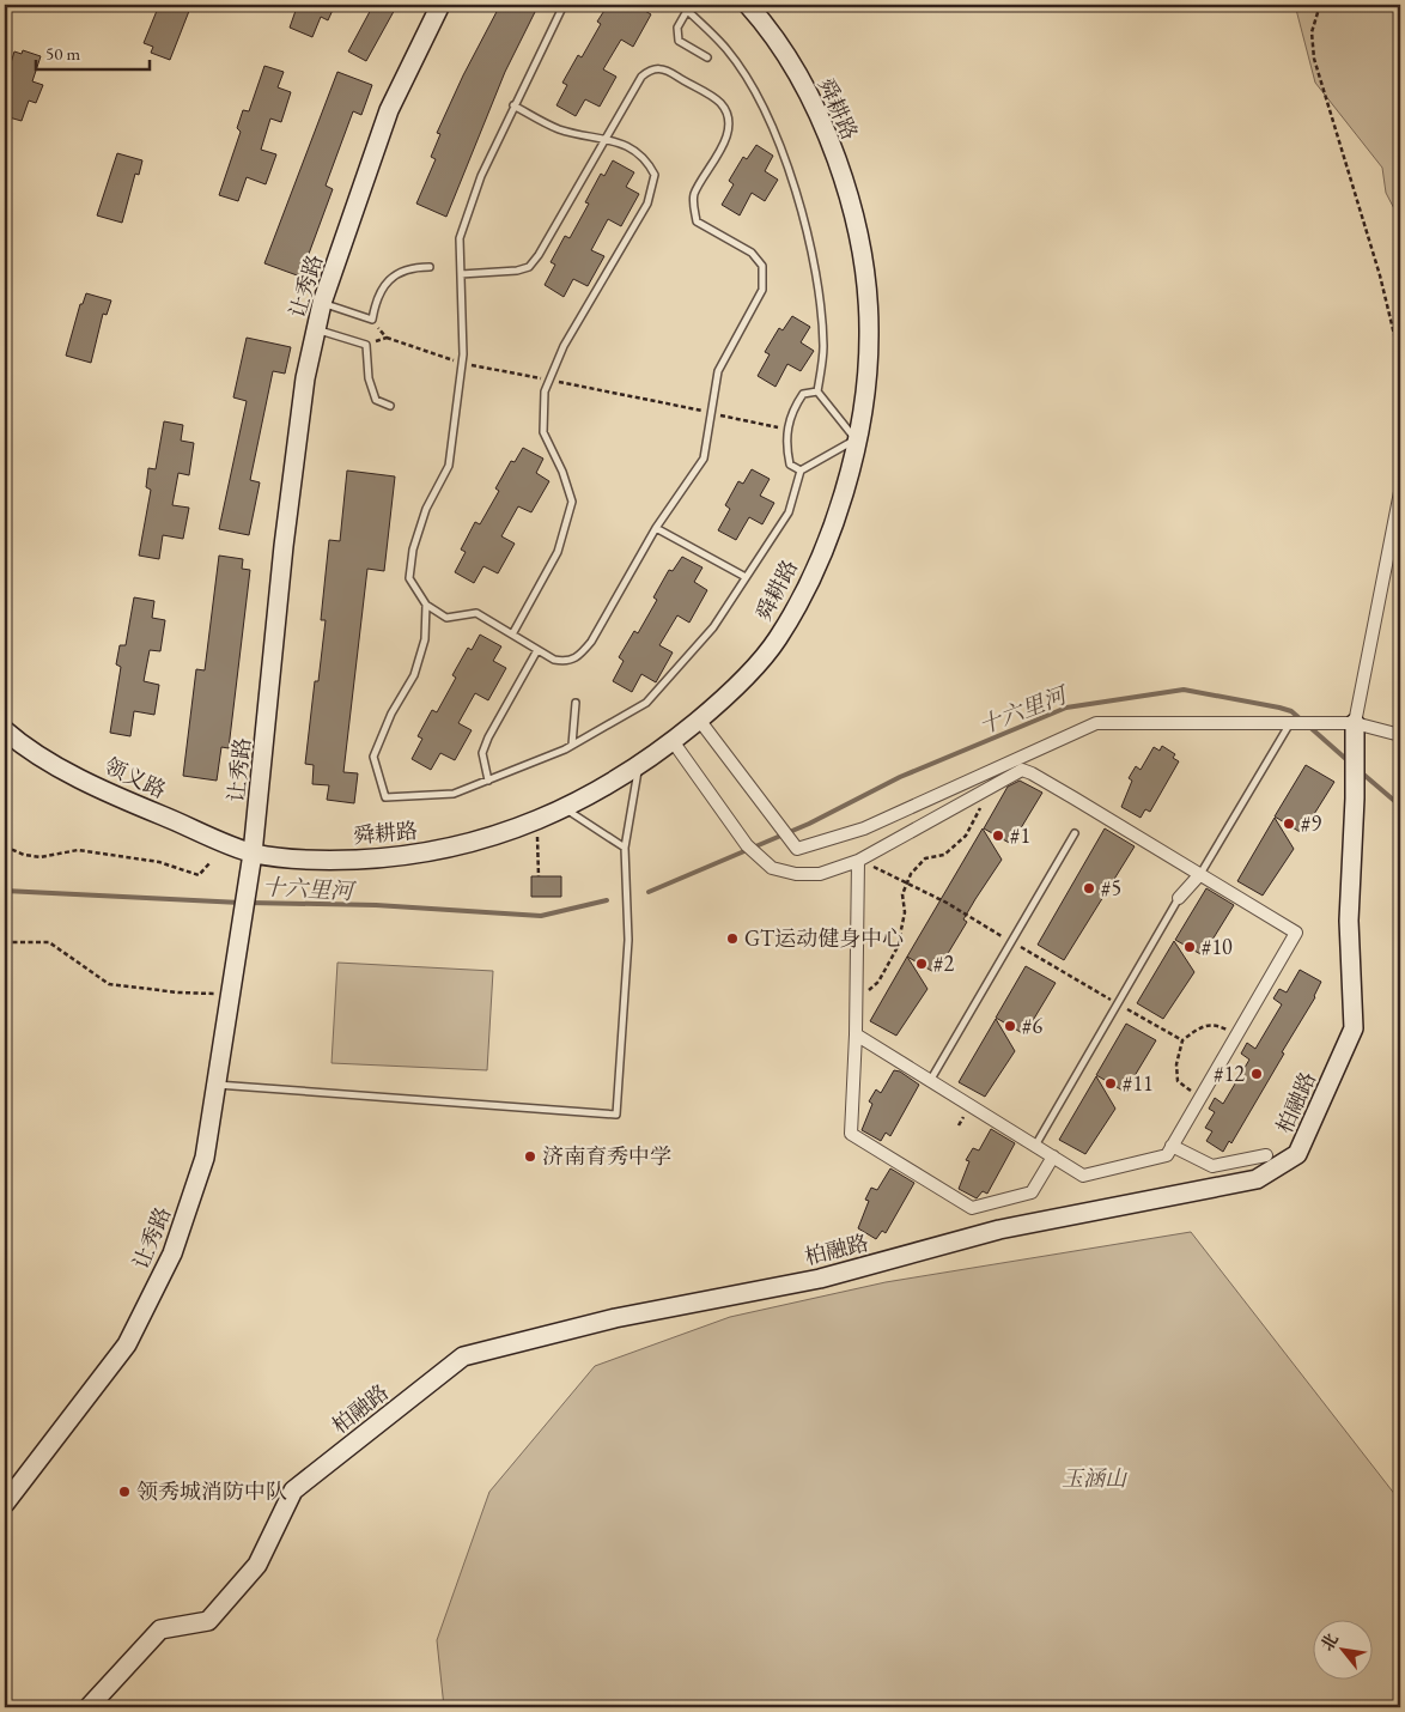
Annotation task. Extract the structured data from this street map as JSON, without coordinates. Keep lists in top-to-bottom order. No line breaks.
{"streets":{"street":["舜耕路","让秀路","领义路","柏融路"]},"crossings":[["舜耕路","让秀路"],["舜耕路","领义路"],["让秀路","领义路"]],"water":["十六里河"],"parks":["玉涵山"],"places":["#9","#1","#5","GT运动健身中心","#10","#2","#6","#12","#11","济南育秀中学","领秀城消防中队"],"scale_bar":"50 m","north":"top left"}
